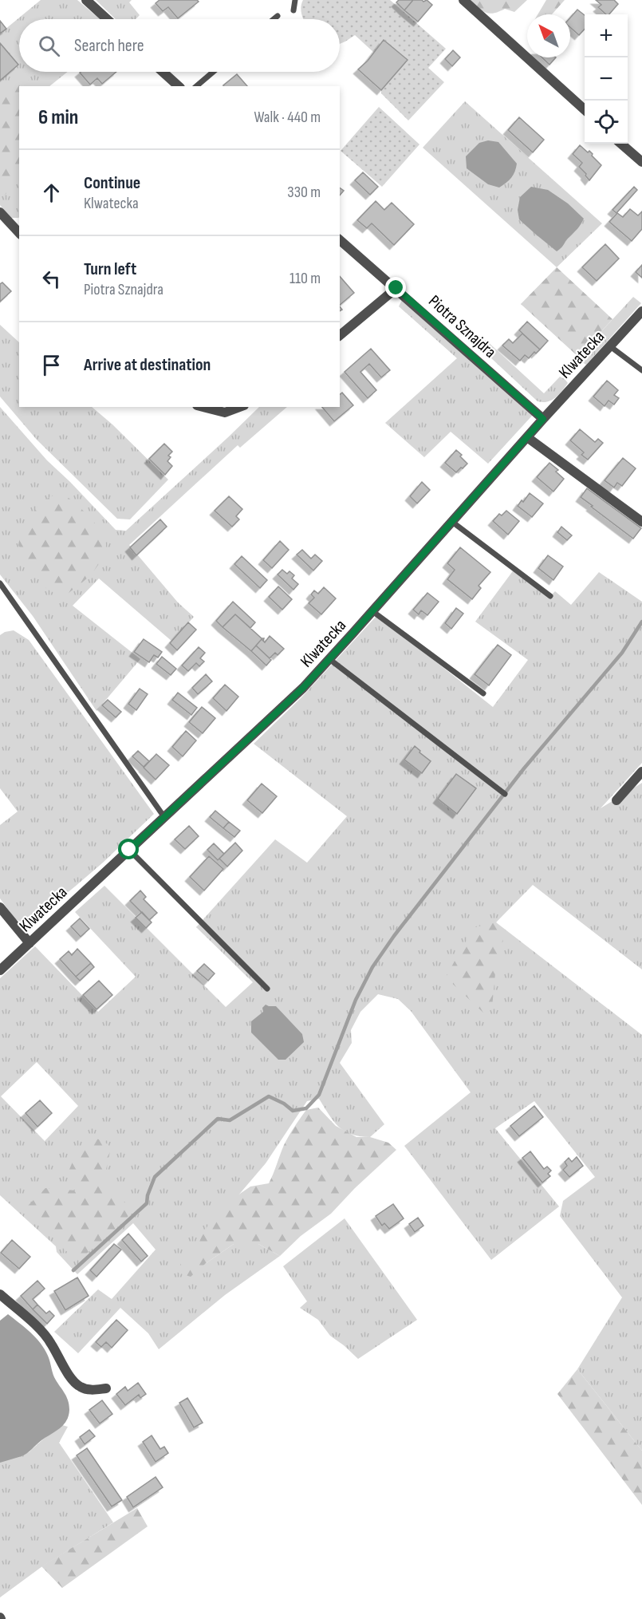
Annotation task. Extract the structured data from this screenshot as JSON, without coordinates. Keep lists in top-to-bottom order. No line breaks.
{"streets":{"street":["Piotra Sznajdra","Klwatecka"]},"crossings":[["Piotra Sznajdra","Klwatecka"]],"north":"top left","page":{"map_buttons":["+","−"],"search":"Search here","heading":["6 min","Walk · 440 m"],"list":[["Continue","Klwatecka","330 m"],["Turn left","Piotra Sznajdra","110 m"],"Arrive at destination"]}}
